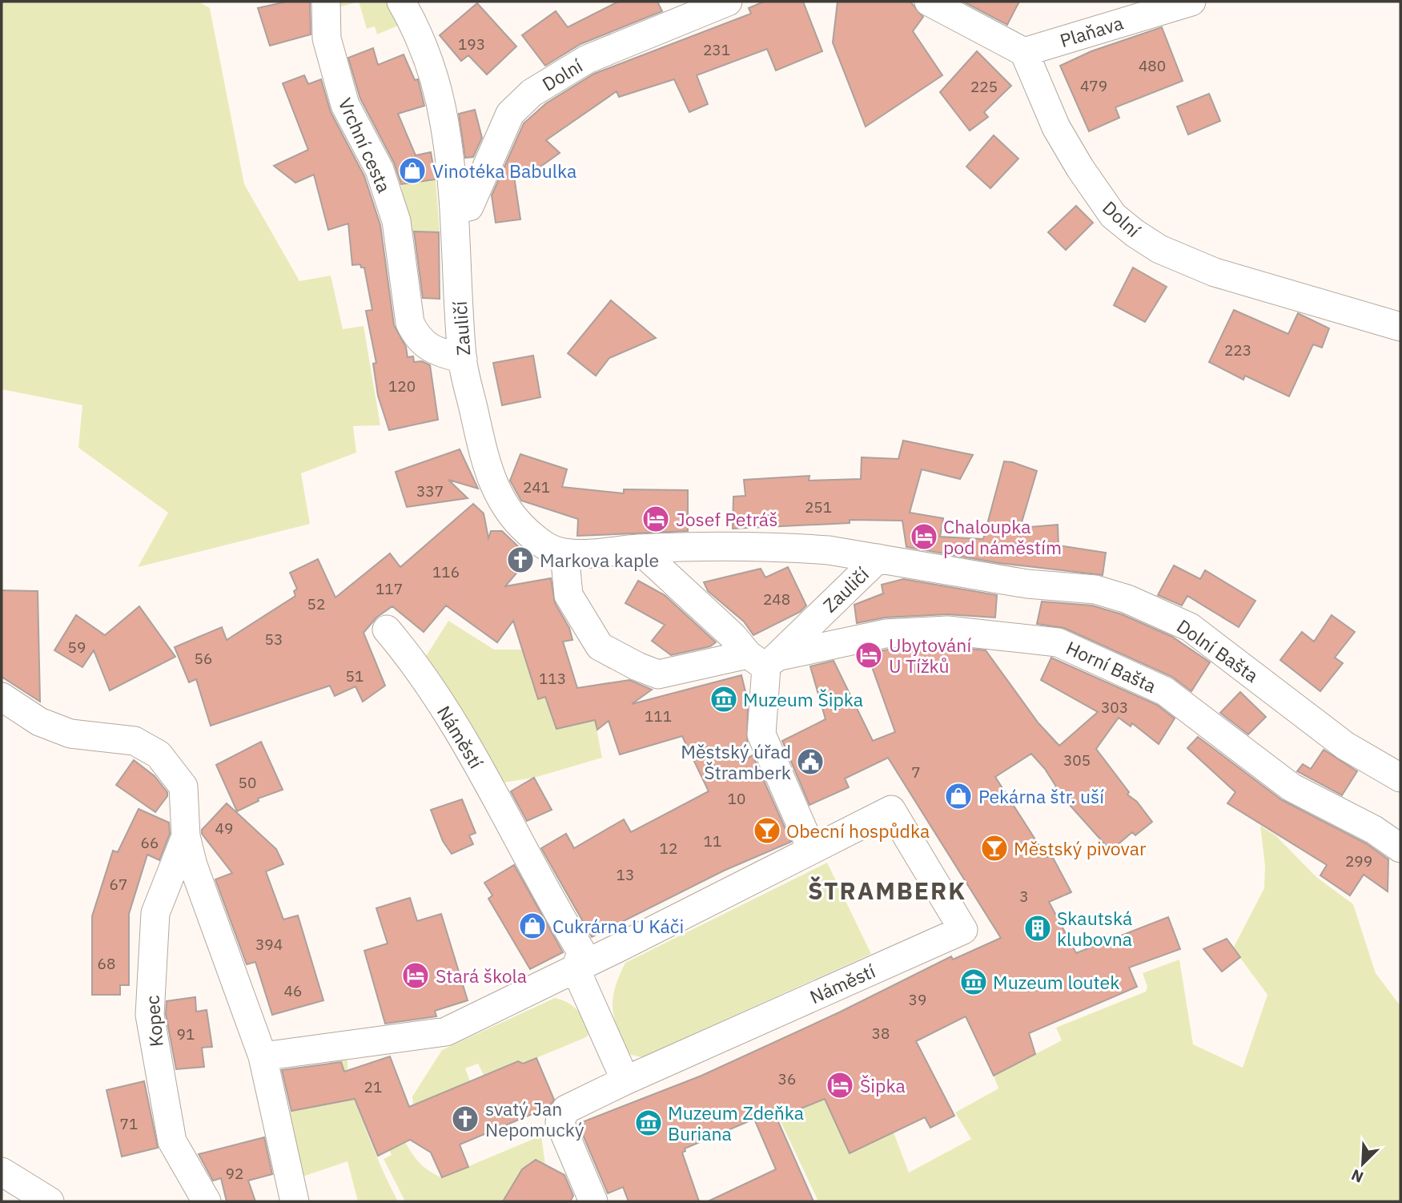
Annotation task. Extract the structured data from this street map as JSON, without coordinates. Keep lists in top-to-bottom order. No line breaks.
{"streets":{"street":["Plaňava","Dolní","Vrchní cesta","Zauličí","Dolní Bašta","Horní Bašta","Náměstí","Kopec"]},"crossings":[["Plaňava","Dolní"],["Dolní","Zauličí"],["Vrchní cesta","Zauličí"],["Zauličí","Dolní Bašta"],["Zauličí","Horní Bašta"],["Náměstí","Kopec"]],"districts":["ŠTRAMBERK"],"places":{"shop":["Vinotéka Babulka","Pekárna štr. uší","Cukrárna U Káči"],"hotel":["Josef Petráš","Chaloupka pod náměstím","Ubytování U Tížků","Stará škola","Šipka"],"church":["Markova kaple","svatý Jan Nepomucký"],"museum":["Muzeum Šipka","Muzeum loutek","Muzeum Zdeňka Buriana"],"public building":["Městský úřad Štramberk"],"bar":["Obecní hospůdka","Městský pivovar"],"building":["Skautská klubovna"]},"house_numbers":["193","231","480","479","225","223","120","241","337","251","116","117","248","52","53","59","56","51","113","303","111","305","7","50","10","49","11","66","12","299","13","67","3","394","68","46","39","38","91","36","21","71","92"],"north":"bottom left"}
